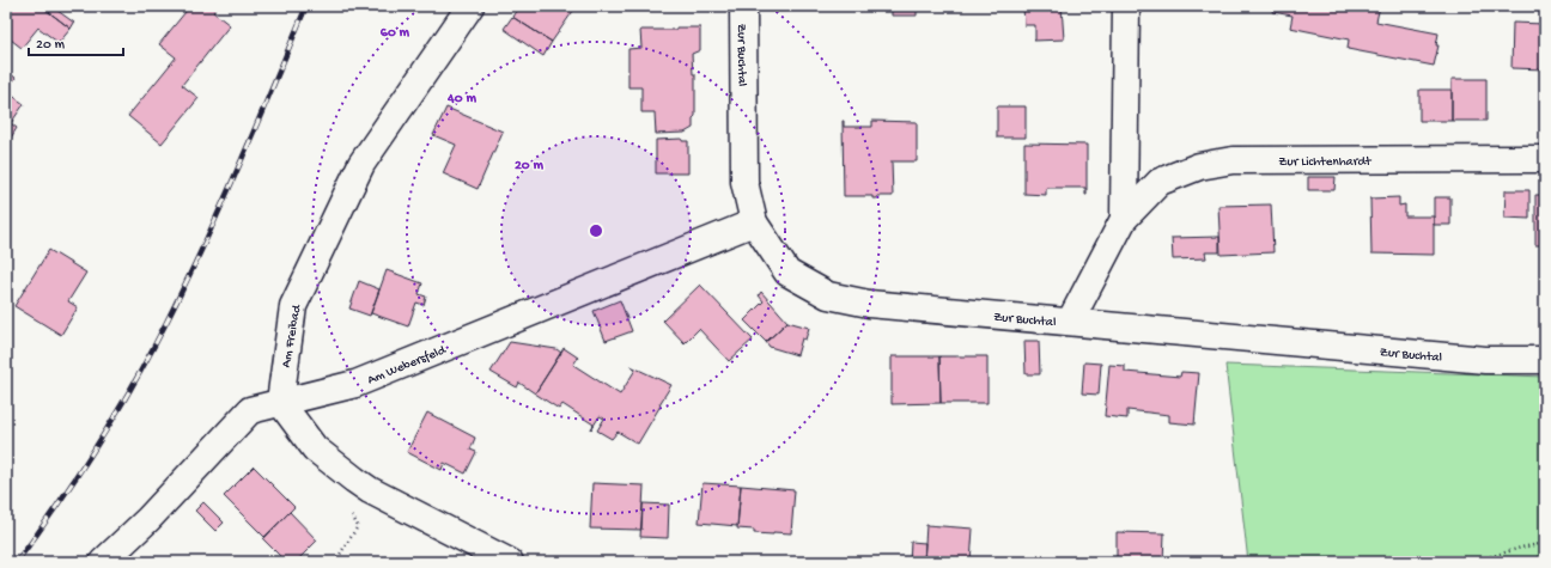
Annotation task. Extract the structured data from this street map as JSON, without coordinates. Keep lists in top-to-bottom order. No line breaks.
{"streets":{"street":["Zur Buchtal","Zur Lichtenhardt","Am Freibad","Am Webersfeld"]},"crossings":[["Zur Buchtal","Zur Lichtenhardt"],["Zur Buchtal","Am Webersfeld"],["Am Freibad","Am Webersfeld"]],"scale_bar":"20 m","rings":["60 m","40 m","20 m"]}
